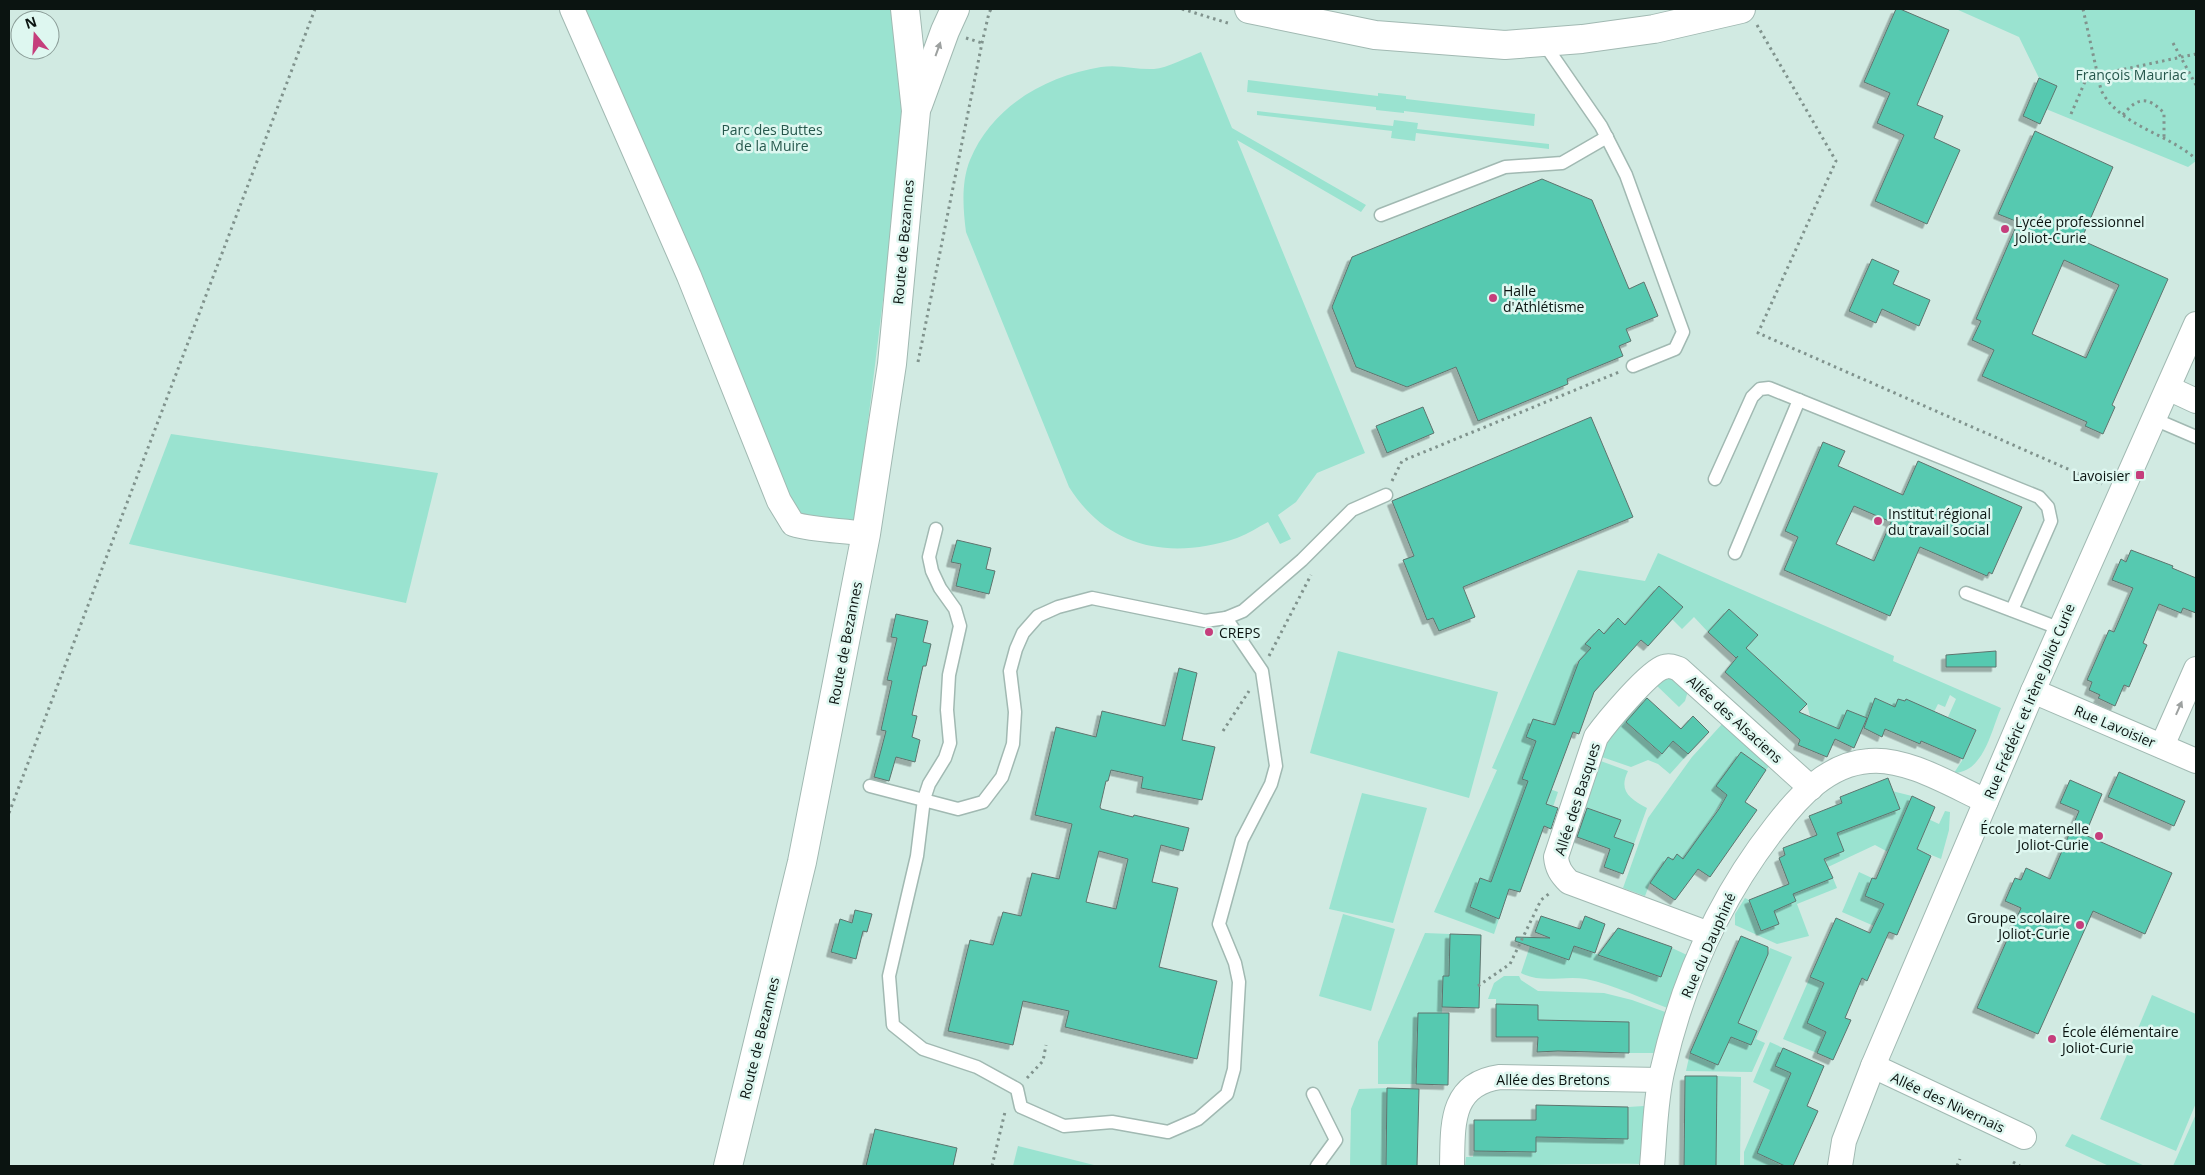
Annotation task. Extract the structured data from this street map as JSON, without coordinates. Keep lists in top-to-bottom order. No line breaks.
{"streets":{"street":["Route de Bezannes","Rue Frédéric et Irène Joliot Curie","Allée des Alsaciens","Rue Lavoisier","Allée des Basques","Rue du Dauphiné","Allée des Bretons","Allée des Nivernais"]},"crossings":[["Rue Frédéric et Irène Joliot Curie","Rue Lavoisier"],["Rue Frédéric et Irène Joliot Curie","Rue du Dauphiné"],["Rue Frédéric et Irène Joliot Curie","Allée des Nivernais"],["Allée des Alsaciens","Allée des Basques"],["Allée des Alsaciens","Rue du Dauphiné"],["Rue du Dauphiné","Allée des Bretons"]],"parks":["François Mauriac","Parc des Buttes de la Muire"],"places":{"other":["Lycée professionnel Joliot-Curie","Halle d'Athlétisme","Institut régional du travail social","CREPS","École maternelle Joliot-Curie","Groupe scolaire Joliot-Curie","École élémentaire Joliot-Curie"],"transit":["Lavoisier"]},"north":"top"}
